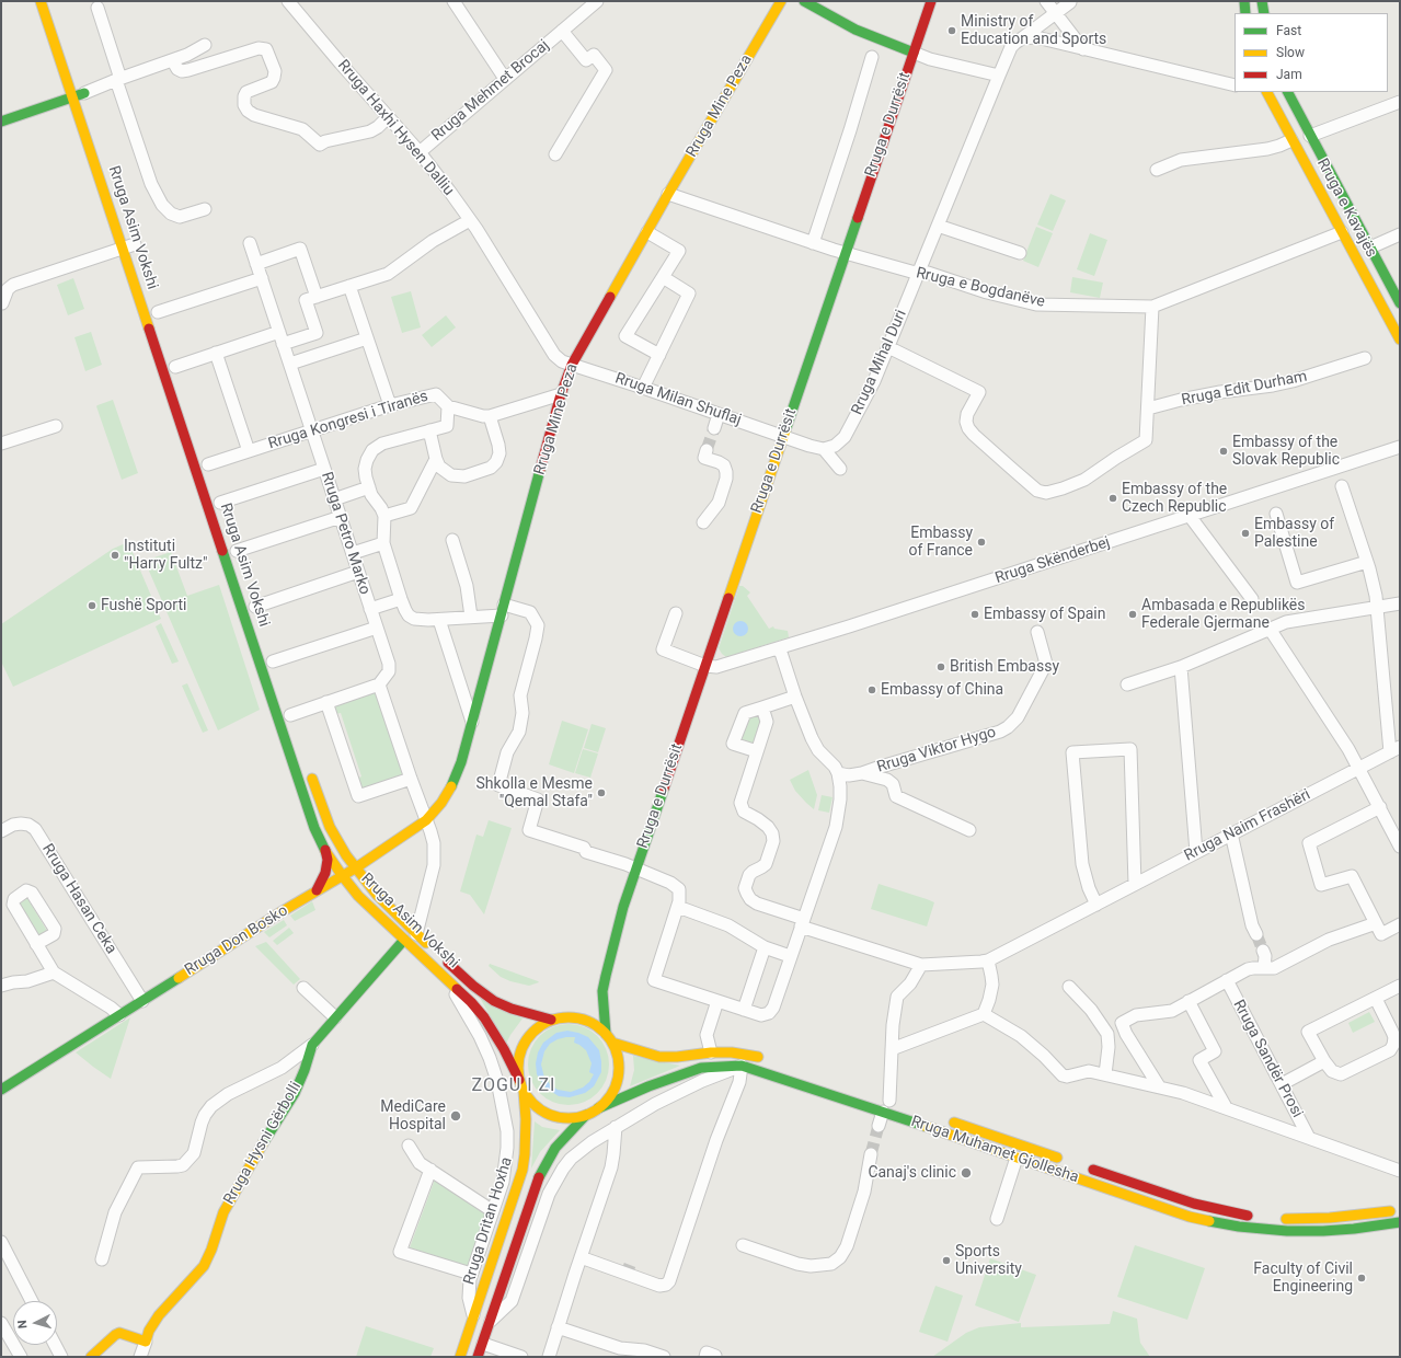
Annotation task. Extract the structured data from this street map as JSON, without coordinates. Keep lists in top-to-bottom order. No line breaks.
{"streets":{"main road":["Rruga Mine Peza","Rruga e Durrësit","Rruga e Kavajës","Rruga Asim Vokshi","Rruga Don Bosko","Rruga Hysni Gërbolli","Rruga Muhamet Gjollesha","Rruga Dritan Hoxha"],"street":["Rruga Mehmet Brocaj","Rruga Haxhi Hysen Dalliu","Rruga e Bogdanëve","Rruga Mihal Duri","Rruga Edit Durham","Rruga Milan Shuflaj","Rruga Kongresi i Tiranës","Rruga Petro Marko","Rruga Skënderbej","Rruga Viktor Hygo","Rruga Naim Frashëri","Rruga Hasan Ceka","Rruga Sandër Prosi"]},"crossings":[["Rruga Mehmet Brocaj","Rruga Haxhi Hysen Dalliu"],["Rruga Mine Peza","Rruga Haxhi Hysen Dalliu"],["Rruga Mine Peza","Rruga Asim Vokshi"],["Rruga Mine Peza","Rruga e Bogdanëve"],["Rruga Mine Peza","Rruga Milan Shuflaj"],["Rruga Mine Peza","Rruga Kongresi i Tiranës"],["Rruga Mine Peza","Rruga Don Bosko"],["Rruga e Durrësit","Rruga Asim Vokshi"],["Rruga e Durrësit","Rruga e Bogdanëve"],["Rruga e Durrësit","Rruga Mihal Duri"],["Rruga e Durrësit","Rruga Milan Shuflaj"],["Rruga e Durrësit","Rruga Skënderbej"],["Rruga e Durrësit","Rruga Muhamet Gjollesha"],["Rruga e Durrësit","Rruga Dritan Hoxha"],["Rruga Haxhi Hysen Dalliu","Rruga Milan Shuflaj"],["Rruga e Kavajës","Rruga e Bogdanëve"],["Rruga Asim Vokshi","Rruga Don Bosko"],["Rruga Asim Vokshi","Rruga Hysni Gërbolli"],["Rruga Asim Vokshi","Rruga Muhamet Gjollesha"],["Rruga Asim Vokshi","Rruga Dritan Hoxha"],["Rruga e Bogdanëve","Rruga Mihal Duri"],["Rruga Kongresi i Tiranës","Rruga Petro Marko"],["Rruga Hasan Ceka","Rruga Don Bosko"],["Rruga Muhamet Gjollesha","Rruga Dritan Hoxha"]],"districts":["ZOGU I ZI"],"places":["Ministry of Education and Sports","Embassy of the Slovak Republic","Embassy of the Czech Republic","Embassy of Palestine","Embassy of France","Instituti \"Harry Fultz\"","Fushë Sporti","Embassy of Spain","Ambasada e Republikës Federale Gjermane","British Embassy","Embassy of China","Shkolla e Mesme \"Qemal Stafa\"","MediCare Hospital","Canaj's clinic","Sports University","Faculty of Civil Engineering"],"legend":["Fast","Slow","Jam"],"north":"left"}
